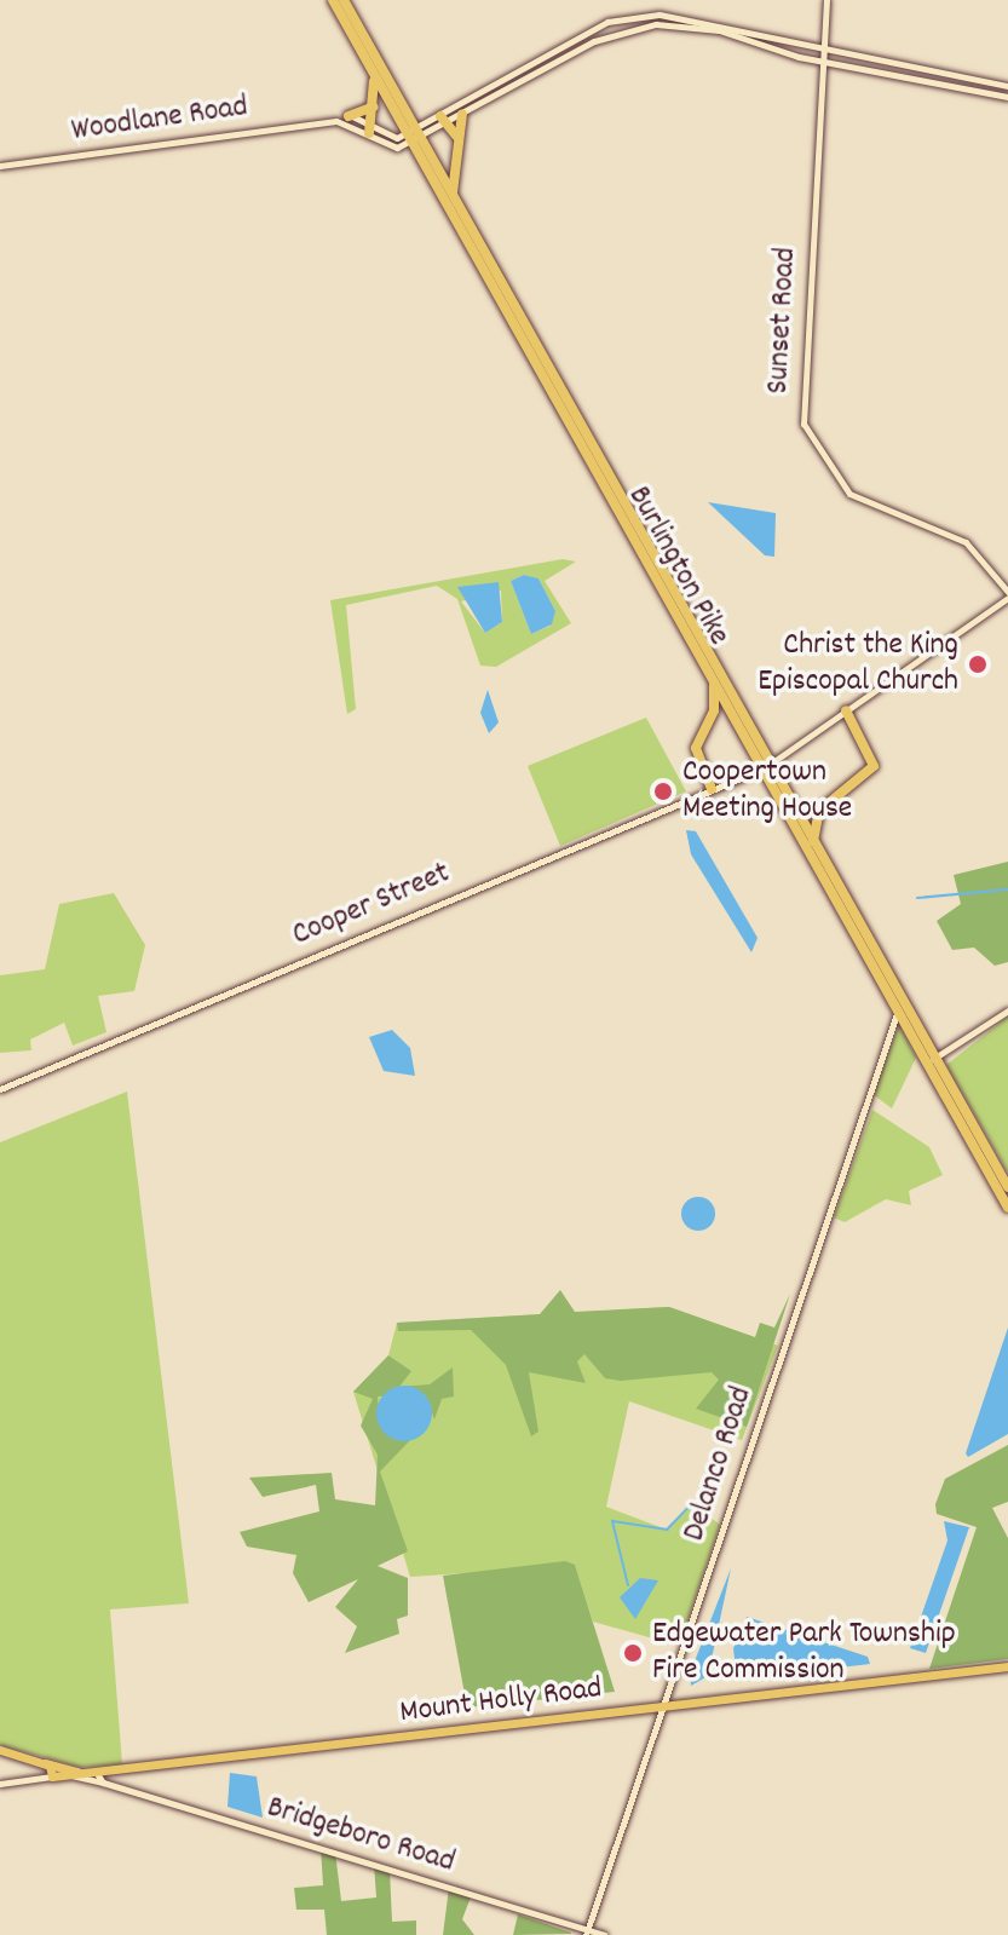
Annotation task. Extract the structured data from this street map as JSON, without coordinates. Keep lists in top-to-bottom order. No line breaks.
{"streets":{"highway":["Burlington Pike"],"main road":["Mount Holly Road"],"street":["Woodlane Road","Sunset Road","Cooper Street","Delanco Road","Bridgeboro Road"]},"crossings":[["Woodlane Road","Burlington Pike"],["Sunset Road","Cooper Street"],["Burlington Pike","Cooper Street"],["Burlington Pike","Delanco Road"],["Delanco Road","Mount Holly Road"],["Delanco Road","Bridgeboro Road"],["Mount Holly Road","Bridgeboro Road"]],"places":["Christ the King Episcopal Church","Coopertown Meeting House","Edgewater Park Township Fire Commission"]}
